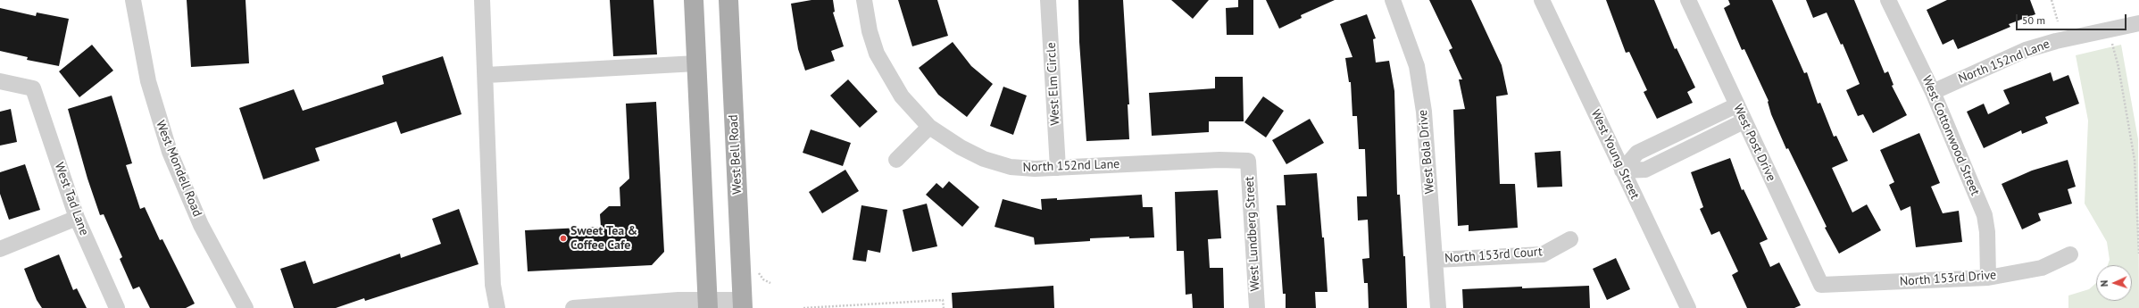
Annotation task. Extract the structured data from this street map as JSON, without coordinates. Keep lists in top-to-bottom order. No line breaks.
{"streets":{"main road":["West Bell Road"],"street":["North 152nd Lane","West Elm Circle","West Cottonwood Street","West Post Drive","West Bola Drive","West Young Street","West Mondell Road","West Tad Lane","West Lundberg Street","North 153rd Court","North 153rd Drive"]},"crossings":[["North 152nd Lane","West Elm Circle"],["North 152nd Lane","West Cottonwood Street"],["North 152nd Lane","West Lundberg Street"],["West Cottonwood Street","North 153rd Drive"],["West Post Drive","North 153rd Drive"],["West Bola Drive","North 153rd Court"]],"places":["Sweet Tea & Coffee Cafe"],"scale_bar":"50 m","north":"left"}
